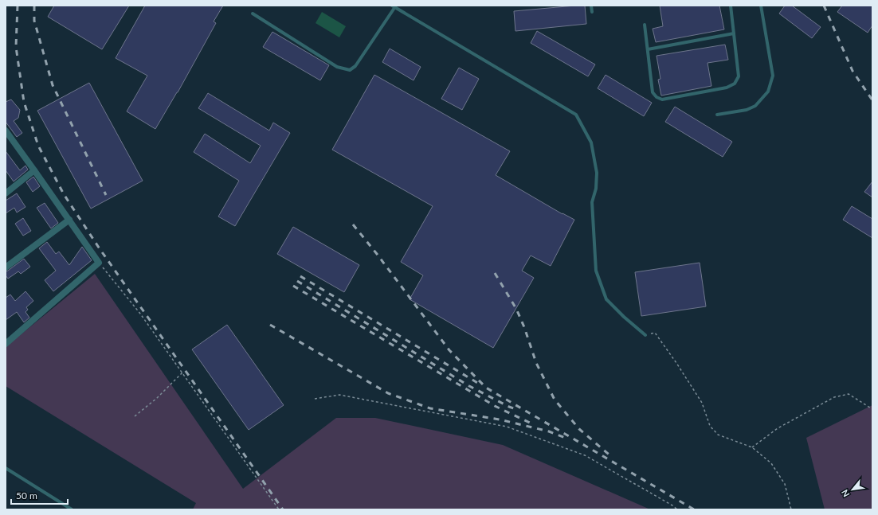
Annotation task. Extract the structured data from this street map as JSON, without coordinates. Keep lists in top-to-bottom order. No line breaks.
{"scale_bar":"50 m","north":"bottom left"}
